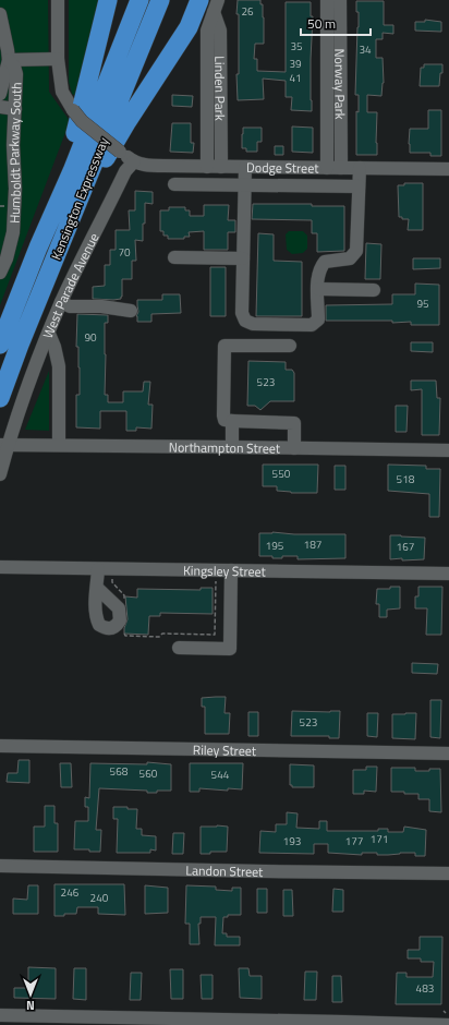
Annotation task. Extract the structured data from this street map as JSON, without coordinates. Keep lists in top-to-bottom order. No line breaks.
{"streets":{"highway":["Kensington Expressway"],"street":["Norway Park","Linden Park","Humboldt Parkway South","Dodge Street","West Parade Avenue","Northampton Street","Kingsley Street","Riley Street","Landon Street"]},"crossings":[["Norway Park","Dodge Street"],["Linden Park","Dodge Street"],["Dodge Street","West Parade Avenue"],["West Parade Avenue","Northampton Street"]],"house_numbers":["26","35","34","39","41","70","95","90","523","550","518","187","195","167","523","568","560","544","171","193","177","246","240","483"],"scale_bar":"50 m","north":"bottom"}
